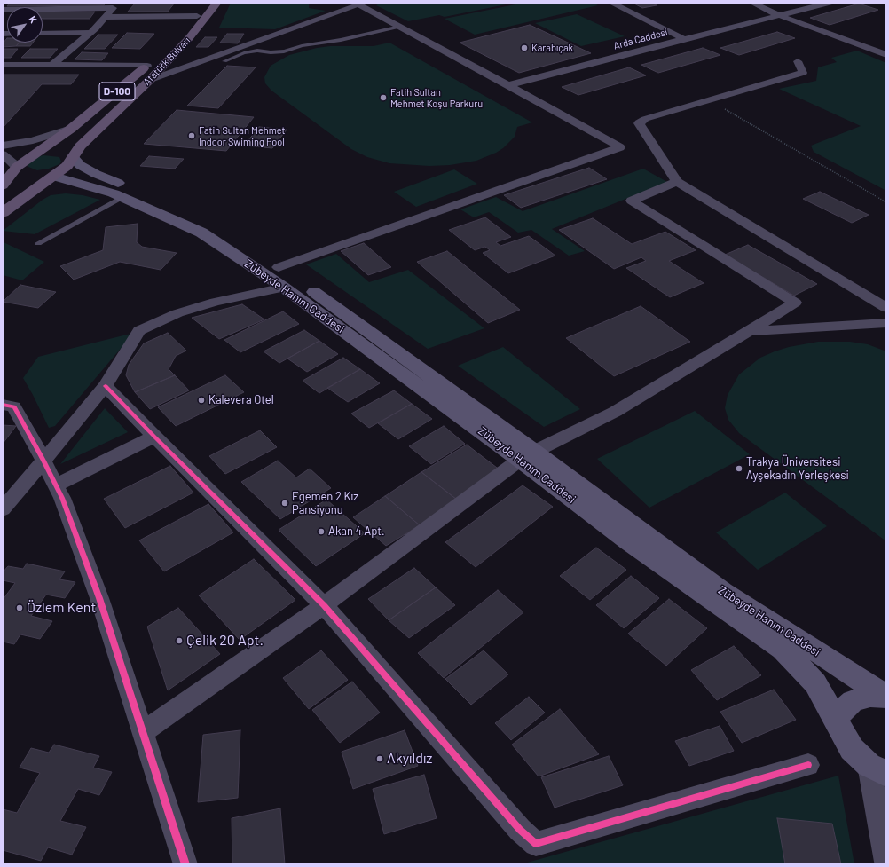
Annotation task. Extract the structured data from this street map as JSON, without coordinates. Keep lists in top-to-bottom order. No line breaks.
{"streets":{"main road":["Atatürk Bulvarı","D-100","Zübeyde Hanım Caddesi"],"street":["Arda Caddesi"]},"crossings":[["Atatürk Bulvarı","Zübeyde Hanım Caddesi"]],"places":["Karabıçak","Fatih Sultan Mehmet Koşu Parkuru","Fatih Sultan Mehmet Indoor Swiming Pool","Kalevera Otel","Trakya Üniversitesi Ayşekadın Yerleşkesi","Egemen 2 Kız Pansiyonu","Akan 4 Apt.","Özlem Kent","Çelik 20 Apt.","Akyıldız"],"north":"top right"}
